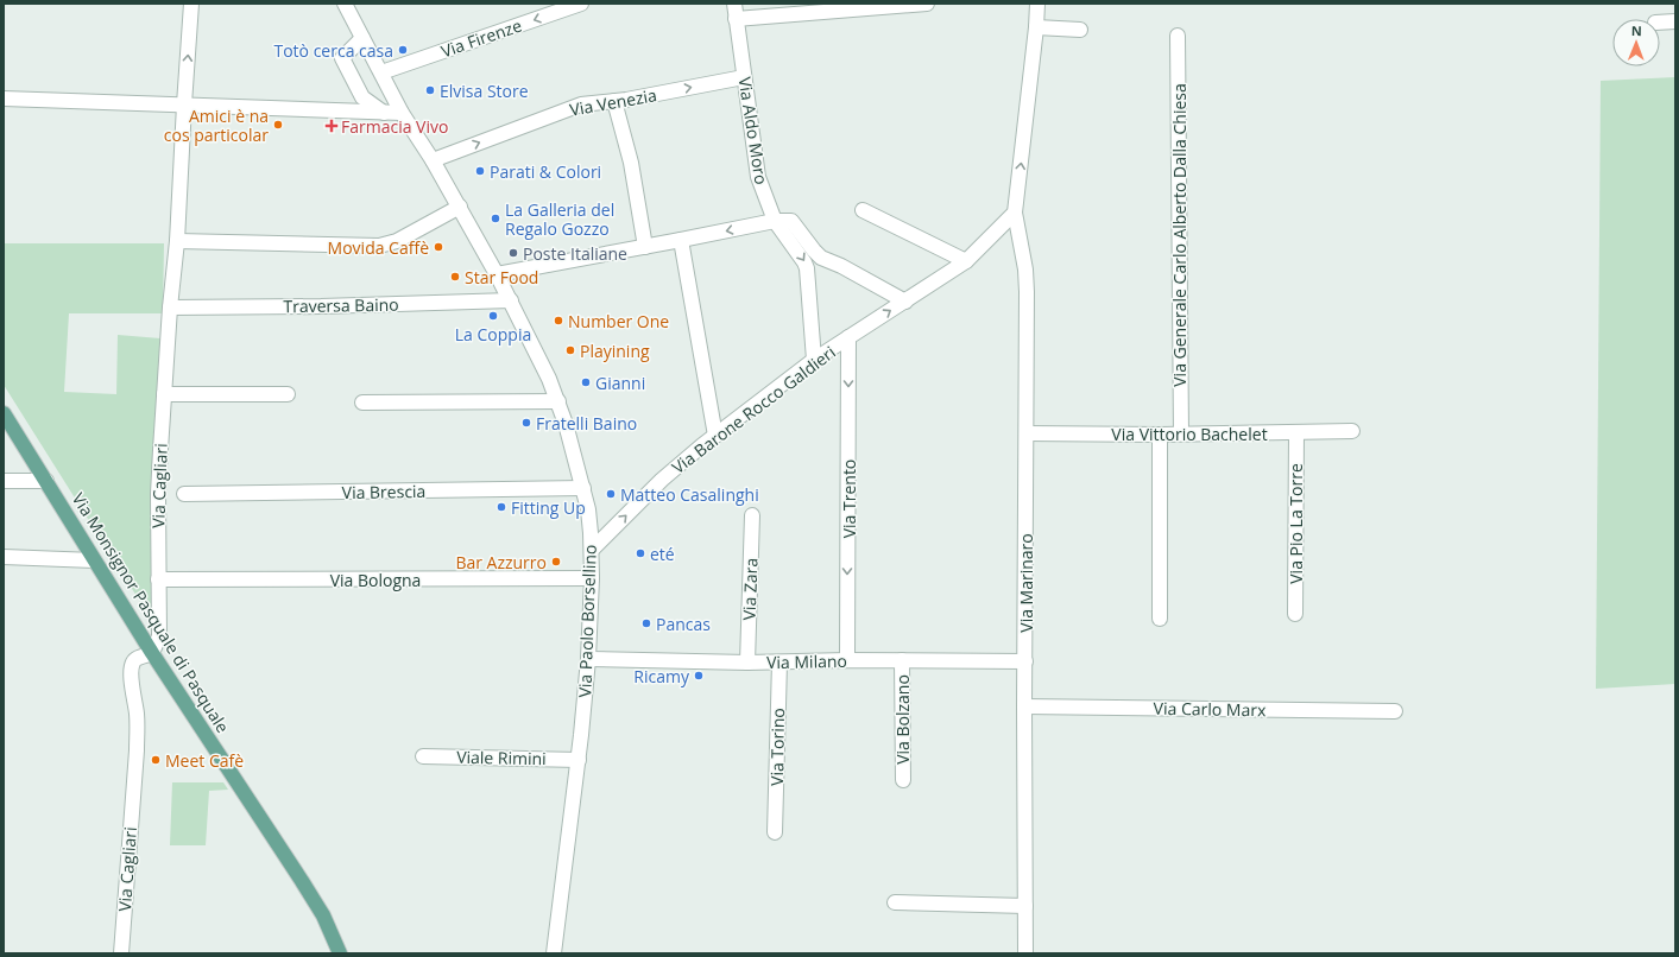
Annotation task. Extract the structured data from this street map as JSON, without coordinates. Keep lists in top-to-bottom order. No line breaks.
{"streets":{"main road":["Via Monsignor Pasquale di Pasquale"],"street":["Via Firenze","Via Venezia","Via Aldo Moro","Via Generale Carlo Alberto Dalla Chiesa","Traversa Baino","Via Barone Rocco Galdieri","Via Vittorio Bachelet","Via Cagliari","Via Brescia","Via Trento","Via Pio La Torre","Via Bologna","Via Marinaro","Via Zara","Via Paolo Borsellino","Via Milano","Via Carlo Marx","Via Bolzano","Via Torino","Viale Rimini"]},"crossings":[["Via Firenze","Via Paolo Borsellino"],["Via Venezia","Via Aldo Moro"],["Via Venezia","Via Paolo Borsellino"],["Via Aldo Moro","Via Barone Rocco Galdieri"],["Via Generale Carlo Alberto Dalla Chiesa","Via Vittorio Bachelet"],["Traversa Baino","Via Cagliari"],["Traversa Baino","Via Paolo Borsellino"],["Via Barone Rocco Galdieri","Via Trento"],["Via Barone Rocco Galdieri","Via Marinaro"],["Via Barone Rocco Galdieri","Via Paolo Borsellino"],["Via Vittorio Bachelet","Via Pio La Torre"],["Via Vittorio Bachelet","Via Marinaro"],["Via Cagliari","Via Bologna"],["Via Cagliari","Via Monsignor Pasquale di Pasquale"],["Via Brescia","Via Paolo Borsellino"],["Via Trento","Via Milano"],["Via Bologna","Via Paolo Borsellino"],["Via Marinaro","Via Milano"],["Via Marinaro","Via Carlo Marx"],["Via Zara","Via Milano"],["Via Paolo Borsellino","Via Milano"],["Via Paolo Borsellino","Viale Rimini"],["Via Milano","Via Bolzano"],["Via Milano","Via Torino"]],"one_way":["Via Firenze","Via Venezia","Via Barone Rocco Galdieri","Via Trento"],"places":{"other":["Totò cerca casa","Elvisa Store","Amici è na cos particolar","Parati & Colori","La Galleria del Regalo Gozzo","Movida Caffè","Poste Italiane","Star Food","La Coppia","Number One","Playining","Gianni","Fratelli Baino","Matteo Casalinghi","Fitting Up","eté","Bar Azzurro","Pancas","Ricamy","Meet Cafè"],"health":["Farmacia Vivo"]},"north":"top"}
